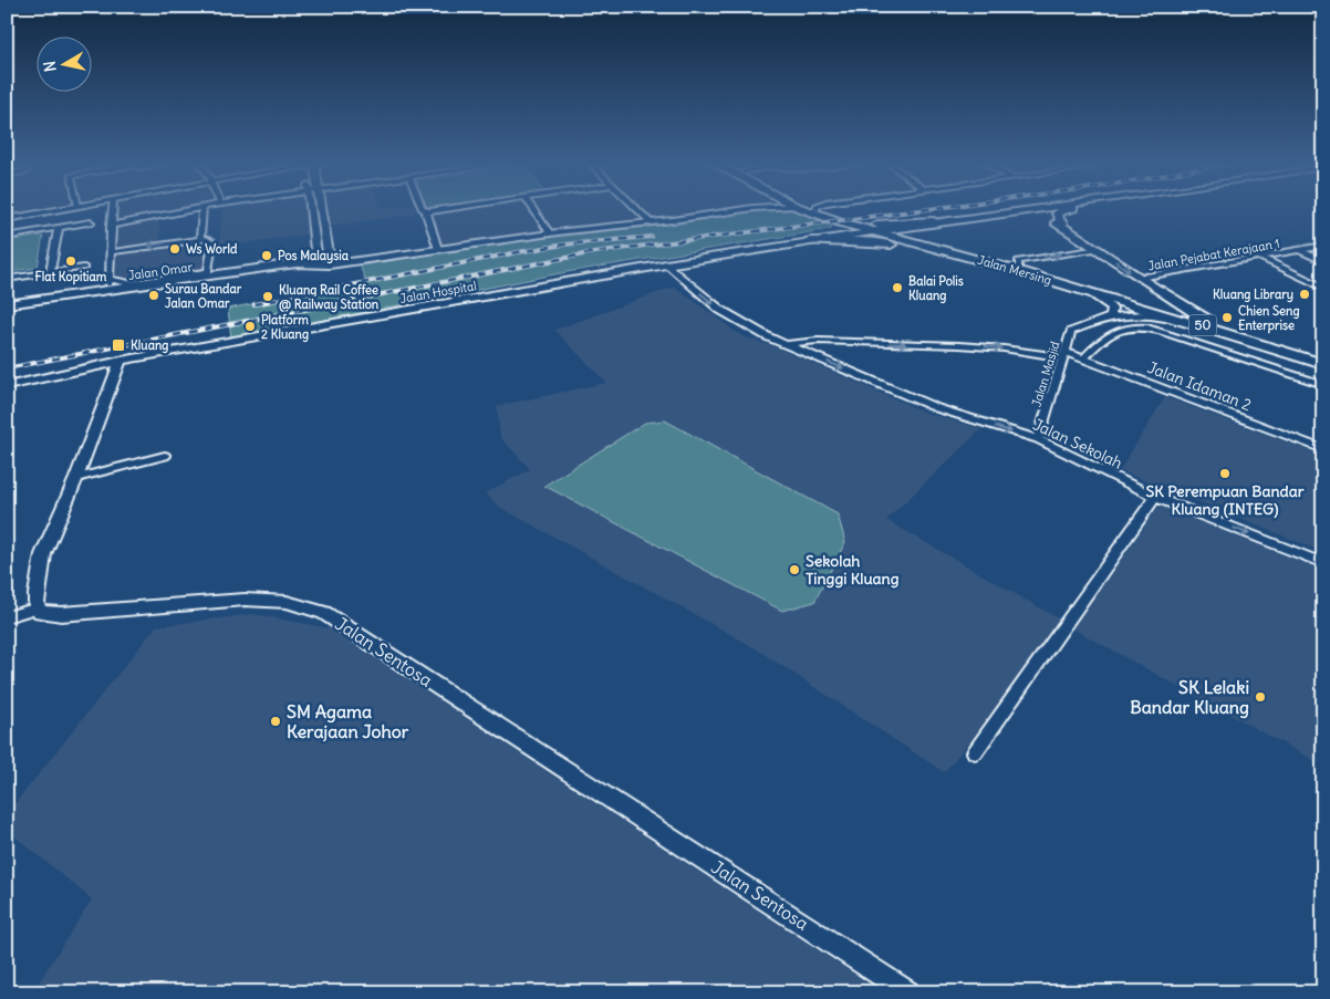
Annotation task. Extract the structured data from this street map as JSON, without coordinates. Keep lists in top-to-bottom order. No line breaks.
{"streets":{"highway":["Jalan Mersing","50"],"street":["Jalan Pejabat Kerajaan 1","Jalan Omar","Jalan Hospital","Jalan Masjid","Jalan Idaman 2","Jalan Sekolah","Jalan Sentosa"]},"crossings":[["Jalan Mersing","Jalan Hospital"],["Jalan Mersing","Jalan Masjid"],["Jalan Hospital","Jalan Sekolah"],["Jalan Masjid","Jalan Idaman 2"],["Jalan Masjid","Jalan Sekolah"],["Jalan Idaman 2","Jalan Sekolah"]],"one_way":["Jalan Idaman 2","Jalan Sekolah"],"places":{"other":["Ws World","Pos Malaysia","Flat Kopitiam","Balai Polis Kluang","Kluang Library","Surau Bandar Jalan Omar","Kluang Rail Coffee @ Railway Station","Chien Seng Enterprise","Platform 2 Kluang","SK Perempuan Bandar Kluang (INTEG)","Sekolah Tinggi Kluang","SK Lelaki Bandar Kluang","SM Agama Kerajaan Johor"],"transit":["Kluang"]},"north":"left"}
